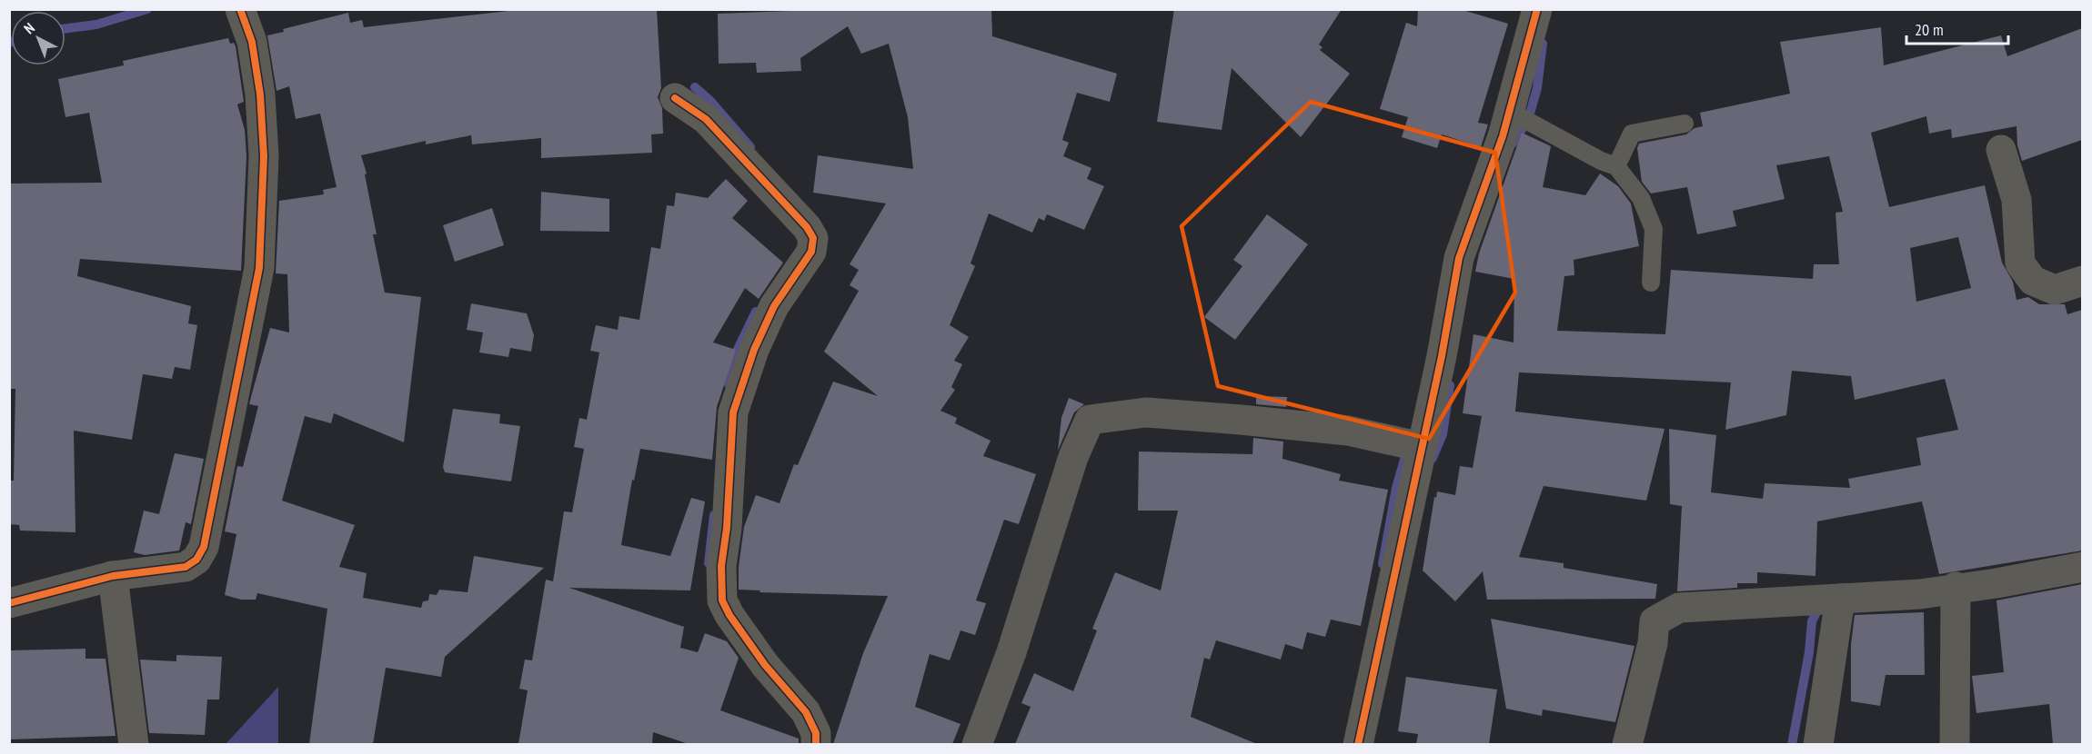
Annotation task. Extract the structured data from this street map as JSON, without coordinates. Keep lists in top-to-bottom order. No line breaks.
{"scale_bar":"20 m","north":"top left"}
